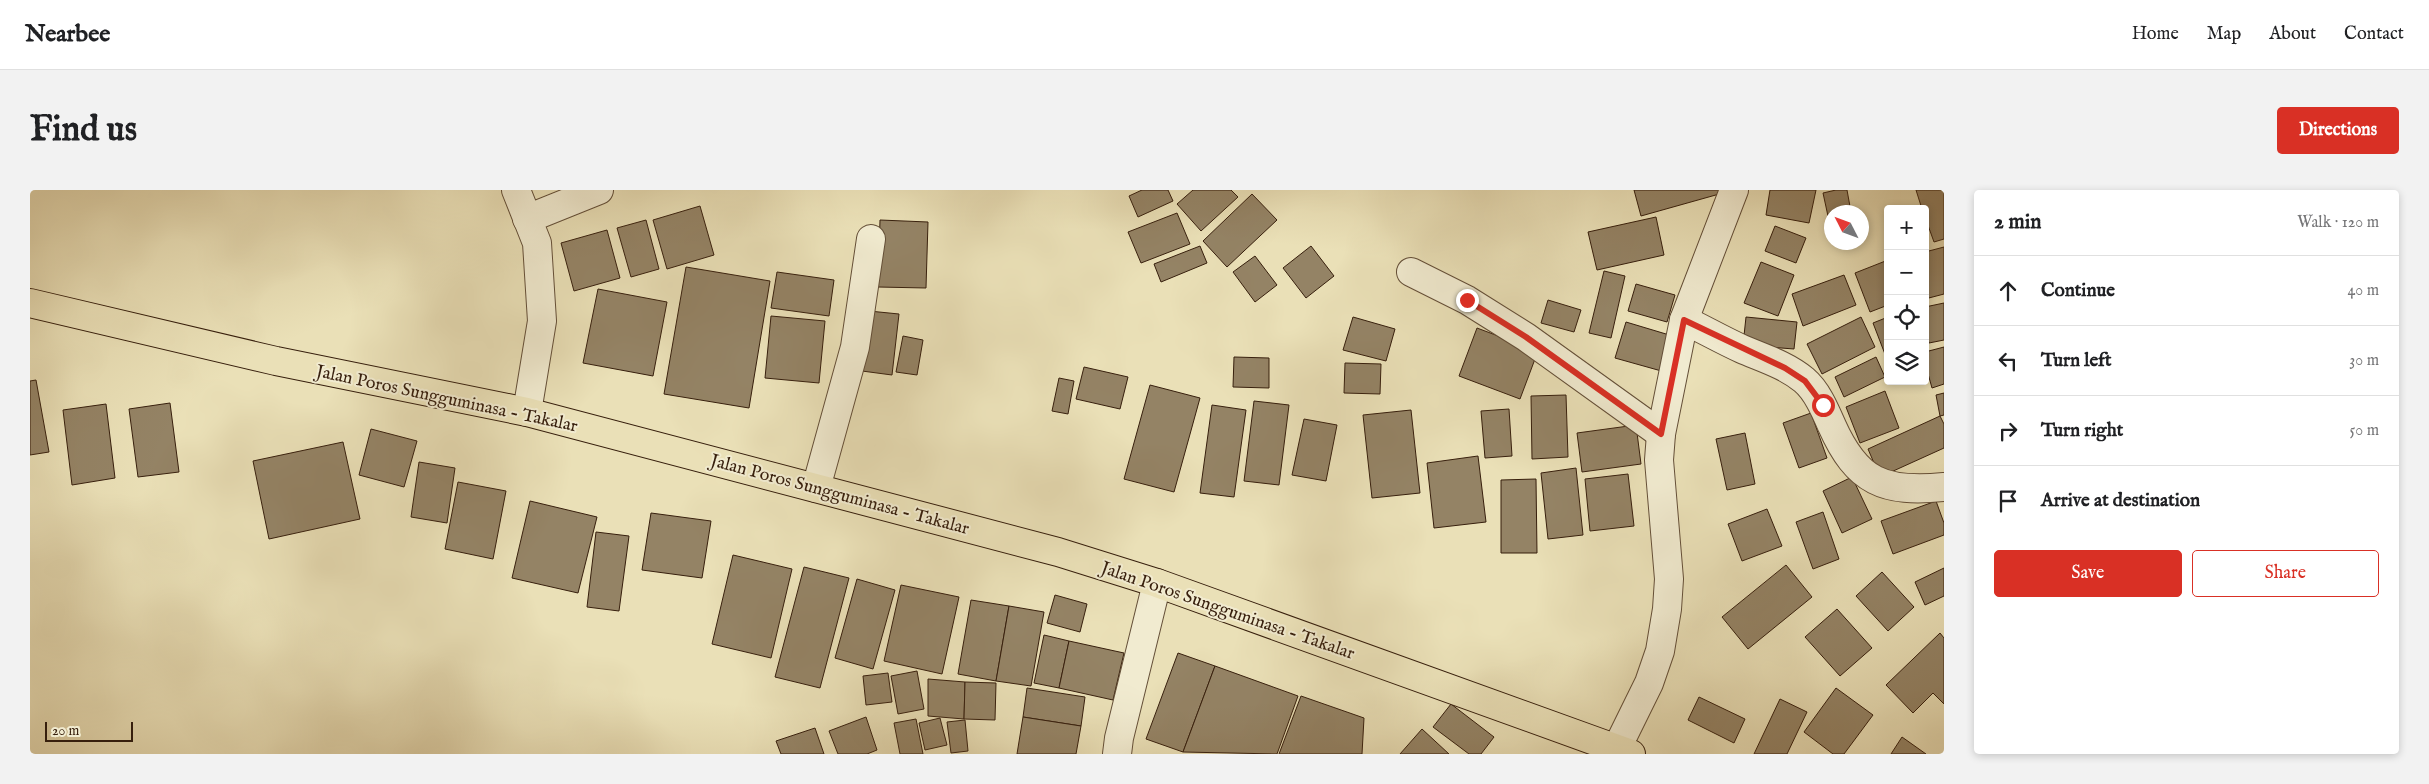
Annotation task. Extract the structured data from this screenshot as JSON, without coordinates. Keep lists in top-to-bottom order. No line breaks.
{"streets":{"highway":["Jalan Poros Sungguminasa - Takalar"]},"scale_bar":"20 m","north":"top left","page":{"header":"Nearbee","nav":["Home","Map","About","Contact"],"buttons":["Directions",["Save","Share"]],"title":"Find us","heading":["2 min","Walk · 120 m"],"map_buttons":["+","−"],"list":[["Continue","40 m"],["Turn left","30 m"],["Turn right","50 m"],"Arrive at destination"],"scale":"20 m"}}
